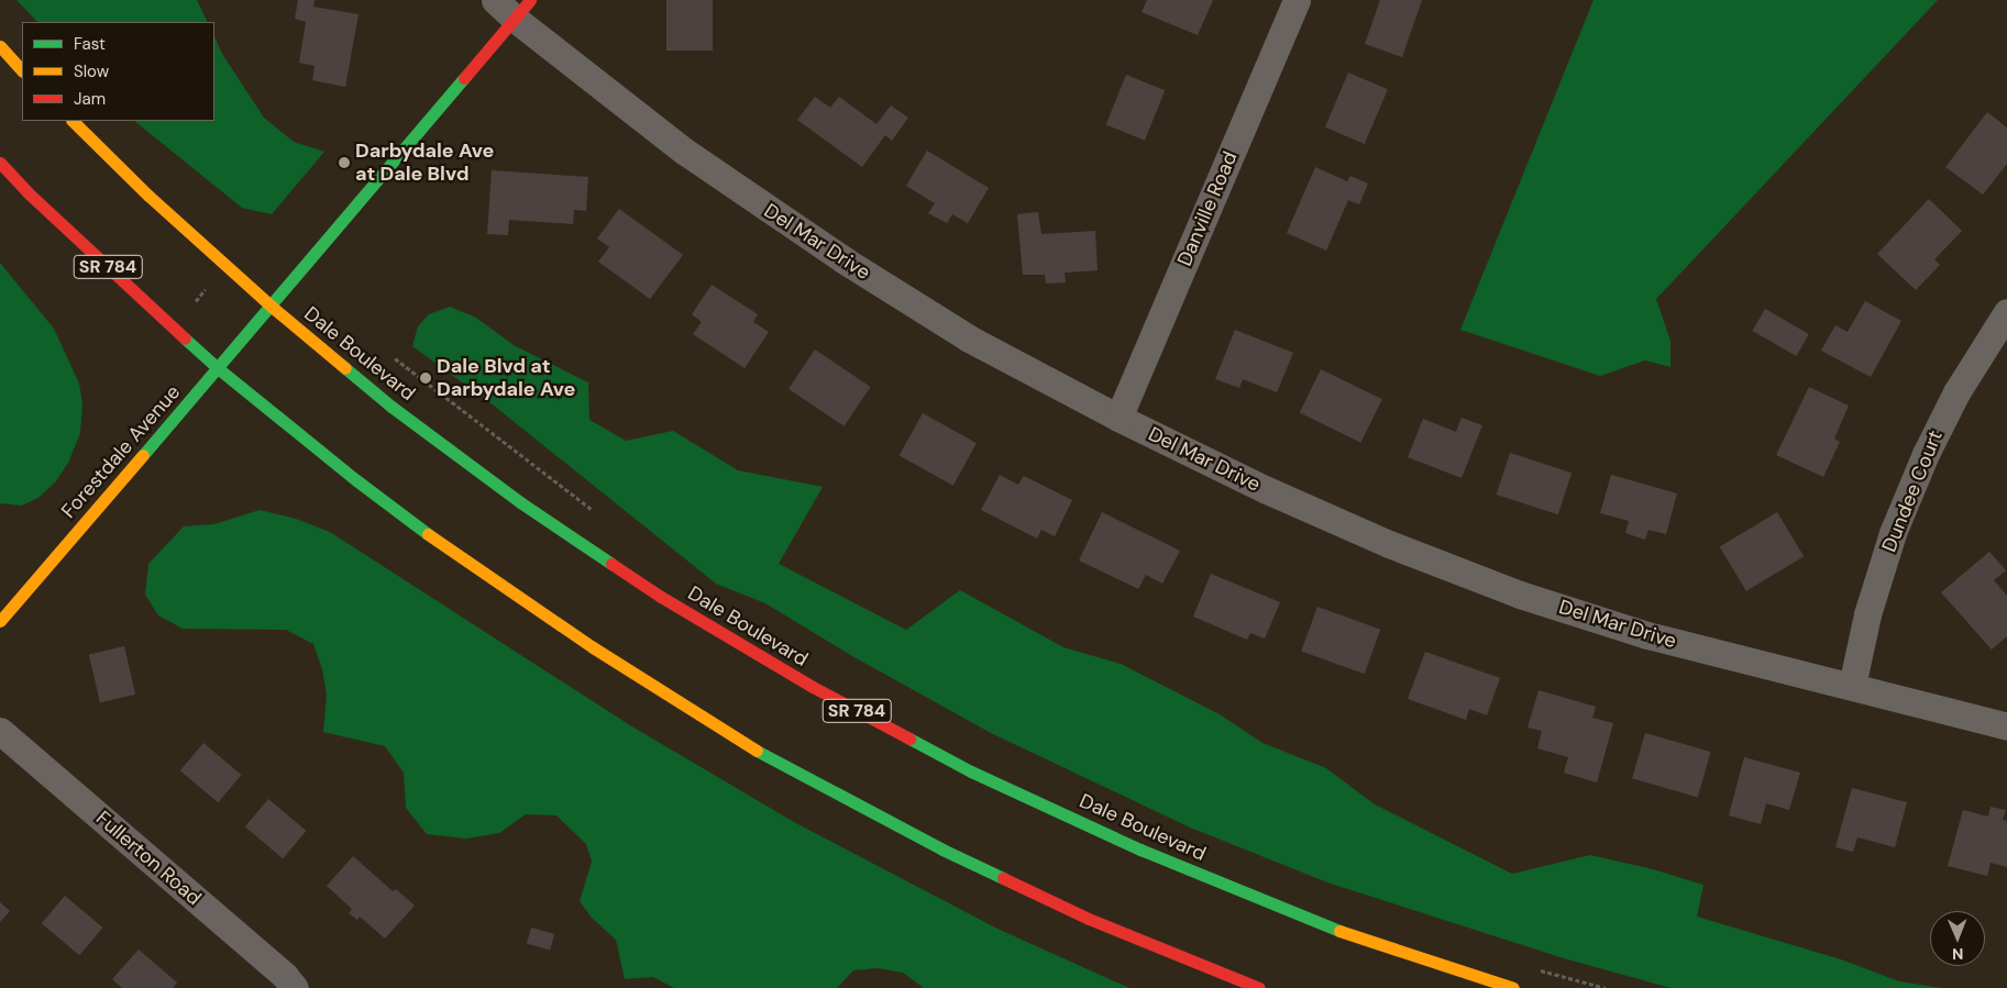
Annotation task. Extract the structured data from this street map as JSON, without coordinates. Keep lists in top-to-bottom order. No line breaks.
{"streets":{"main road":["SR 784","Dale Boulevard","Forestdale Avenue"],"street":["Danville Road","Del Mar Drive","Dundee Court","Fullerton Road"]},"crossings":[["Danville Road","Del Mar Drive"],["Del Mar Drive","Forestdale Avenue"],["Del Mar Drive","Dundee Court"],["SR 784","Forestdale Avenue"],["Dale Boulevard","Forestdale Avenue"]],"places":["Darbydale Ave at Dale Blvd","Dale Blvd at Darbydale Ave"],"legend":["Fast","Slow","Jam"],"north":"bottom"}
